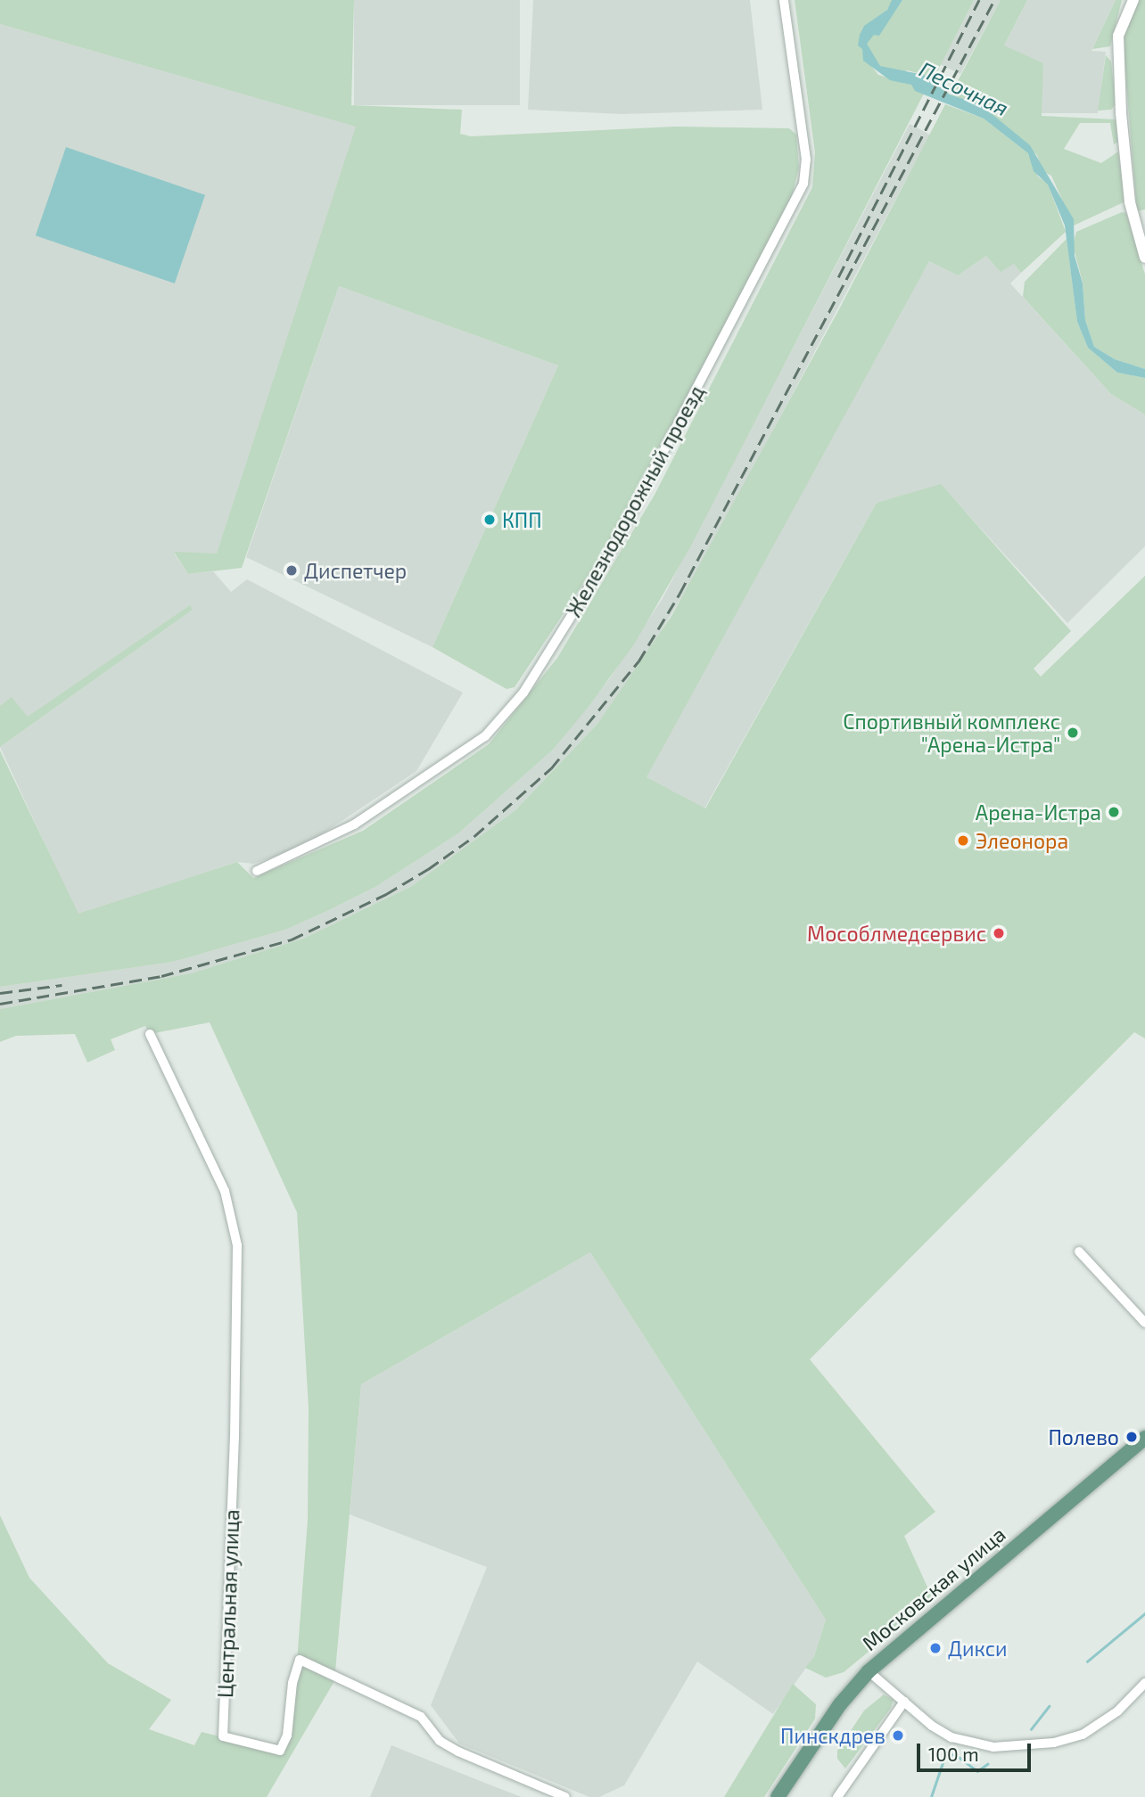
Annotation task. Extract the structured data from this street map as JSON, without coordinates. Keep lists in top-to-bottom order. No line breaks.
{"streets":{"main road":["Московская улица"],"street":["Железнодорожный проезд","Центральная улица"]},"water":["Песочная"],"places":["КПП","Диспетчер","Спортивный комплекс \"Арена-Истра\"","Арена-Истра","Элеонора","Мособлмедсервис","Полево","Дикси","Пинскдрев"],"scale_bar":"100 m"}
